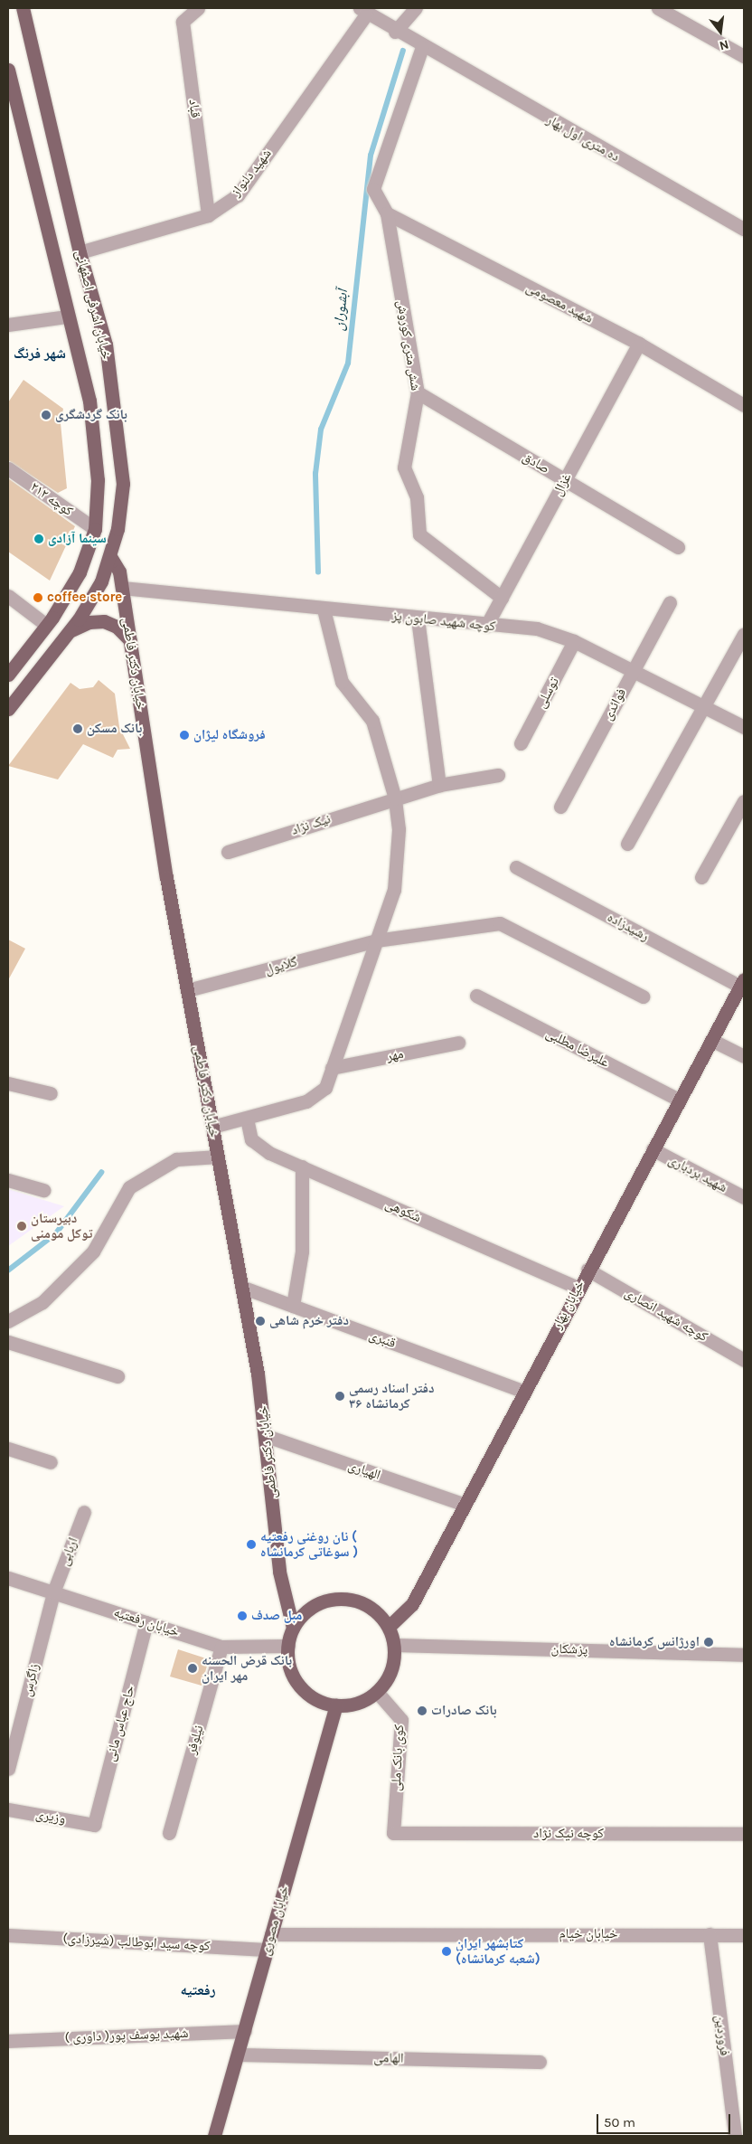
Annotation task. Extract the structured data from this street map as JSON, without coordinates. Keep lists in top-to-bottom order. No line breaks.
{"streets":{"main road":["خیابان اشرفی اصفهانی","خیابان دکتر فاطمی","خیابان بهار","خیابان مصوری"],"street":["قباد","ده متری اول بهار","شهید دلنواز","شهید معصومی","شش متری کوروش","صادق","غزال","کوچه ۲۱۲","کوچه شهید صابون پز","توسلی","فوائدی","نیک نژاد","رشیدزاده","گلایول","علیرضا مطلبی","مهر","شهید بردباری","شکوهی","کوچه شهید انصاری","قنبری","الهیاری","اربابی","خیابان رفعتیه","پزشکان","زاگرس","حاج عباس مانی","نیلوفر","کوی بانک ملی","وزیری","کوچه نیک نژاد","خیابان خیام","کوچه سید ابوطالب (شیرزادی)","شهید یوسف پور( داوری )","فروردین","الهامی"]},"crossings":[["قباد","شهید دلنواز"],["ده متری اول بهار","شهید دلنواز"],["ده متری اول بهار","شهید معصومی"],["شهید دلنواز","خیابان اشرفی اصفهانی"],["شهید معصومی","شش متری کوروش"],["شهید معصومی","غزال"],["خیابان اشرفی اصفهانی","کوچه ۲۱۲"],["خیابان اشرفی اصفهانی","خیابان دکتر فاطمی"],["شش متری کوروش","صادق"],["شش متری کوروش","غزال"],["صادق","غزال"],["غزال","کوچه شهید صابون پز"],["کوچه شهید صابون پز","خیابان دکتر فاطمی"],["کوچه شهید صابون پز","توسلی"],["کوچه شهید صابون پز","فوائدی"],["خیابان دکتر فاطمی","گلایول"],["خیابان دکتر فاطمی","خیابان بهار"],["خیابان دکتر فاطمی","قنبری"],["خیابان دکتر فاطمی","الهیاری"],["خیابان دکتر فاطمی","خیابان رفعتیه"],["خیابان دکتر فاطمی","پزشکان"],["خیابان دکتر فاطمی","کوی بانک ملی"],["خیابان دکتر فاطمی","خیابان مصوری"],["رشیدزاده","خیابان بهار"],["علیرضا مطلبی","خیابان بهار"],["شهید بردباری","خیابان بهار"],["شکوهی","خیابان بهار"],["خیابان بهار","کوچه شهید انصاری"],["خیابان بهار","قنبری"],["خیابان بهار","الهیاری"],["خیابان بهار","خیابان رفعتیه"],["خیابان بهار","پزشکان"],["خیابان بهار","کوی بانک ملی"],["خیابان بهار","خیابان مصوری"],["اربابی","خیابان رفعتیه"],["اربابی","زاگرس"],["خیابان رفعتیه","پزشکان"],["خیابان رفعتیه","زاگرس"],["خیابان رفعتیه","حاج عباس مانی"],["خیابان رفعتیه","نیلوفر"],["خیابان رفعتیه","کوی بانک ملی"],["خیابان رفعتیه","خیابان مصوری"],["پزشکان","کوی بانک ملی"],["پزشکان","خیابان مصوری"],["حاج عباس مانی","وزیری"],["کوی بانک ملی","کوچه نیک نژاد"],["کوی بانک ملی","خیابان مصوری"],["خیابان مصوری","خیابان خیام"],["خیابان مصوری","کوچه سید ابوطالب (شیرزادی)"],["خیابان مصوری","شهید یوسف پور( داوری )"],["خیابان مصوری","الهامی"],["خیابان خیام","فروردین"]],"districts":["شهر فرنگ","رفعتیه"],"water":["آبشوران"],"places":["بانک گردشگری","سینما آزادی","coffee store","بانک مسکن","فروشگاه لیژان","دبیرستان توکل مومنی","دفتر خرم شاهی","دفتر اسناد رسمی ۳۶ کرمانشاه","نان روغنی رفعتیه ( سوغاتی کرمانشاه )","مبل صدف","اورژانس کرمانشاه","بانک قرض الحسنه مهر ایران","بانک صادرات","کتابشهر ایران (شعبه کرمانشاه)"],"scale_bar":"50 m","north":"bottom"}
